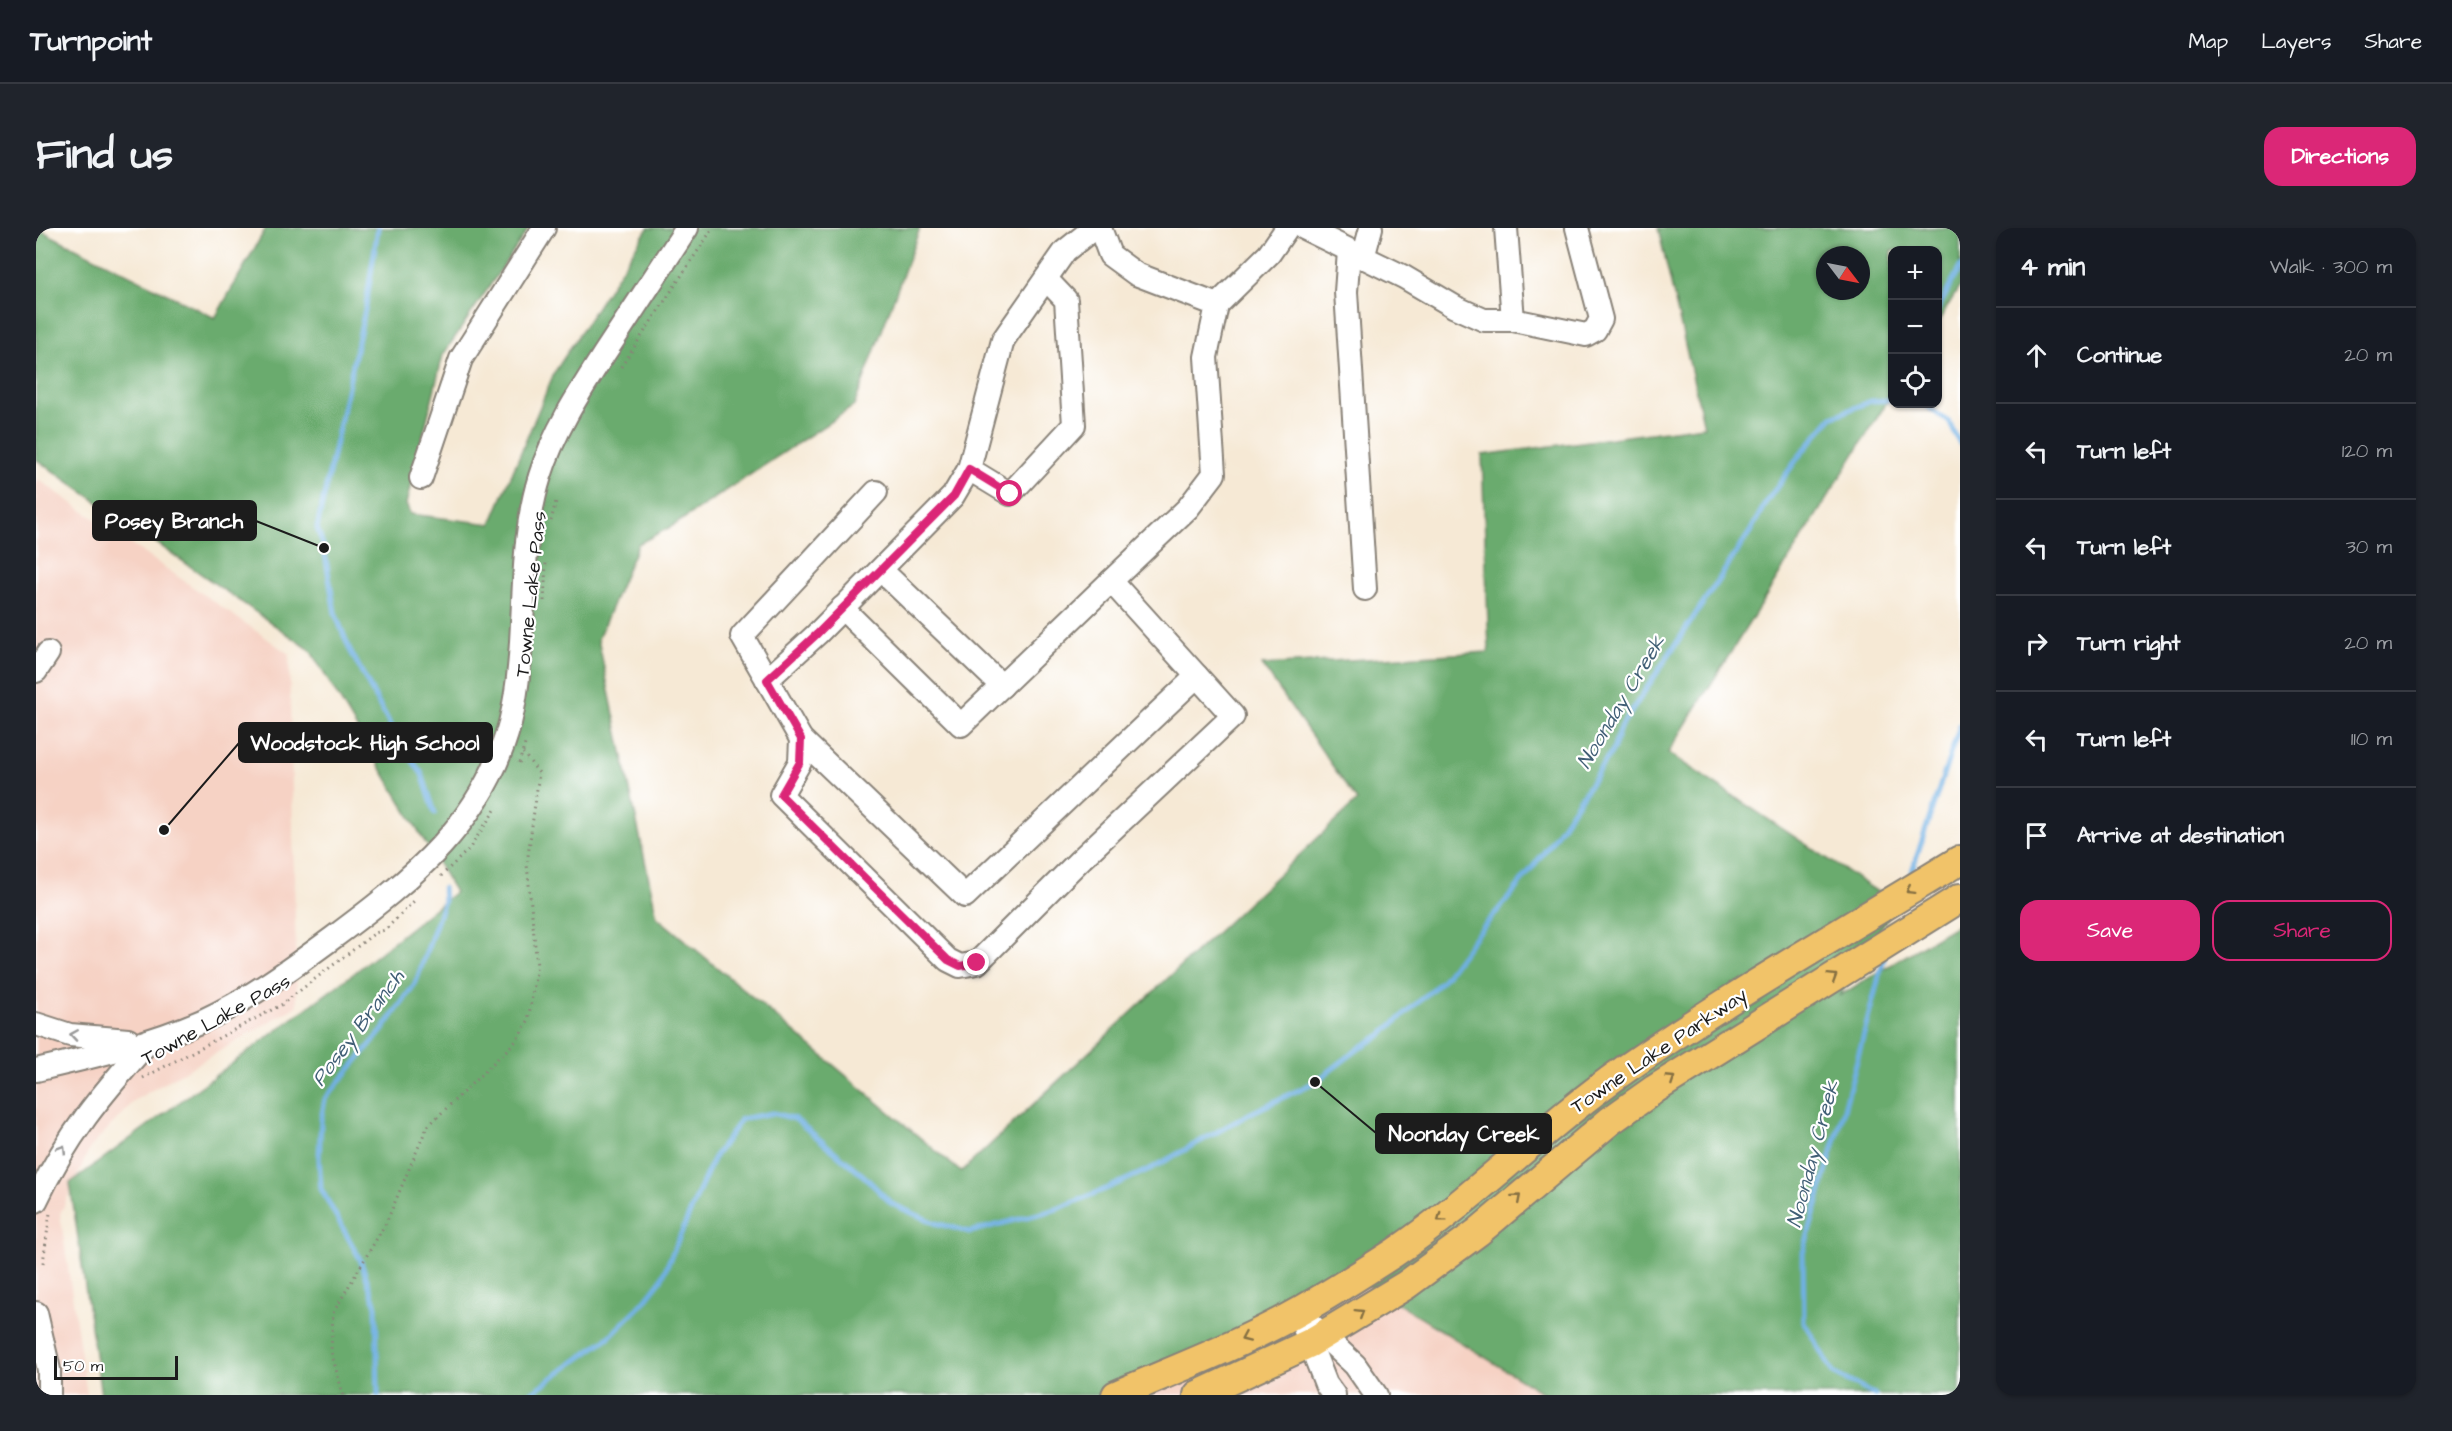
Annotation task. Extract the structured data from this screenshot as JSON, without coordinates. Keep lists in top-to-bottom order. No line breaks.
{"streets":{"main road":["Towne Lake Parkway"],"path":["Towne Lake Pass"]},"water":["Noonday Creek","Posey Branch"],"places":["Posey Branch","Woodstock High School","Noonday Creek"],"scale_bar":"50 m","north":"bottom right","page":{"header":"Turnpoint","nav":["Map","Layers","Share"],"title":"Find us","buttons":["Directions",["Save","Share"]],"heading":["4 min","Walk · 300 m"],"map_buttons":["+","−"],"list":[["Continue","20 m"],["Turn left","120 m"],["Turn left","30 m"],["Turn right","20 m"],["Turn left","110 m"],"Arrive at destination"],"scale":"50 m"}}
